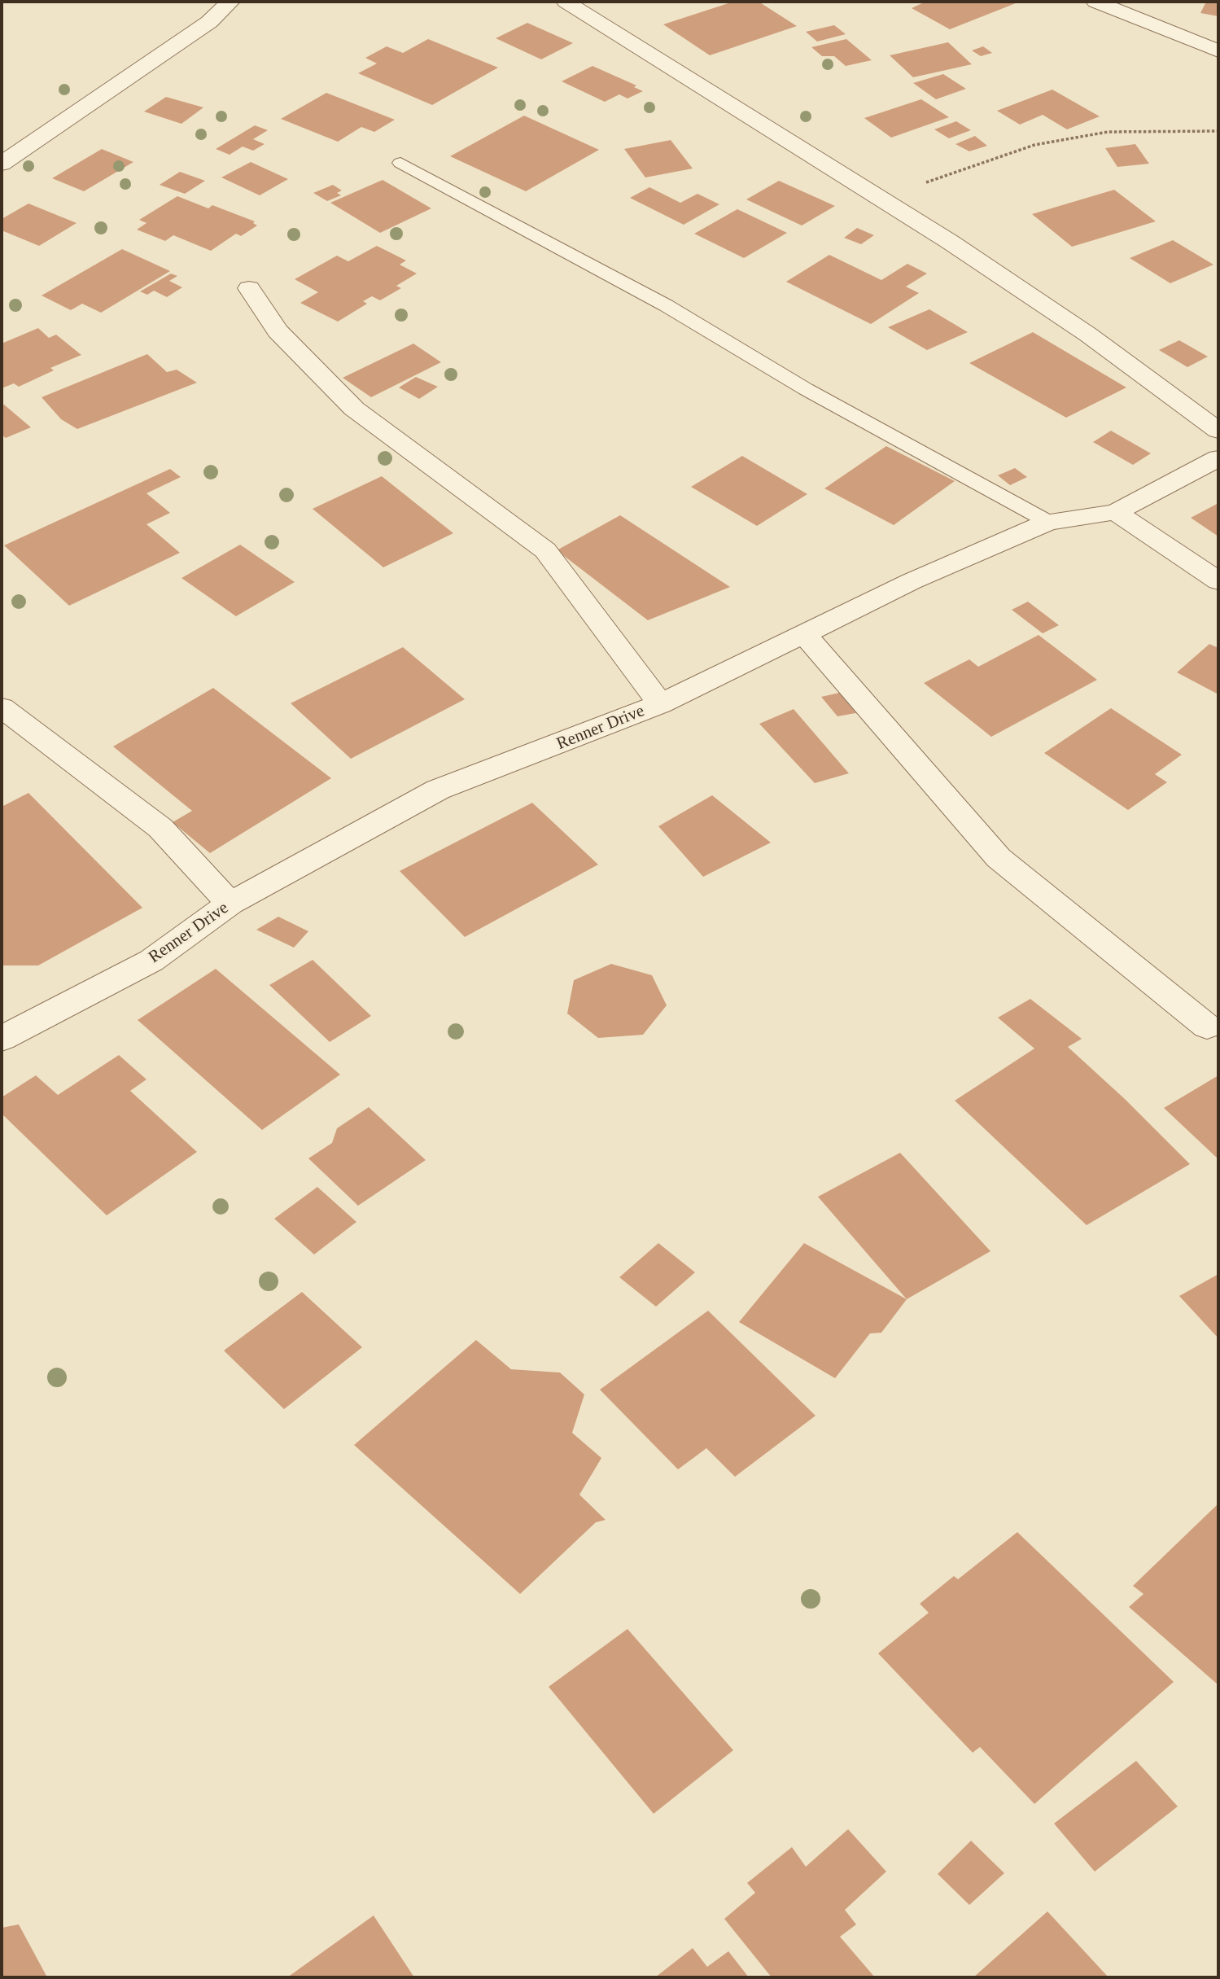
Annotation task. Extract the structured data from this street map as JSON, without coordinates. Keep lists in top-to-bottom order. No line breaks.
{"streets":{"street":["Renner Drive"]}}
